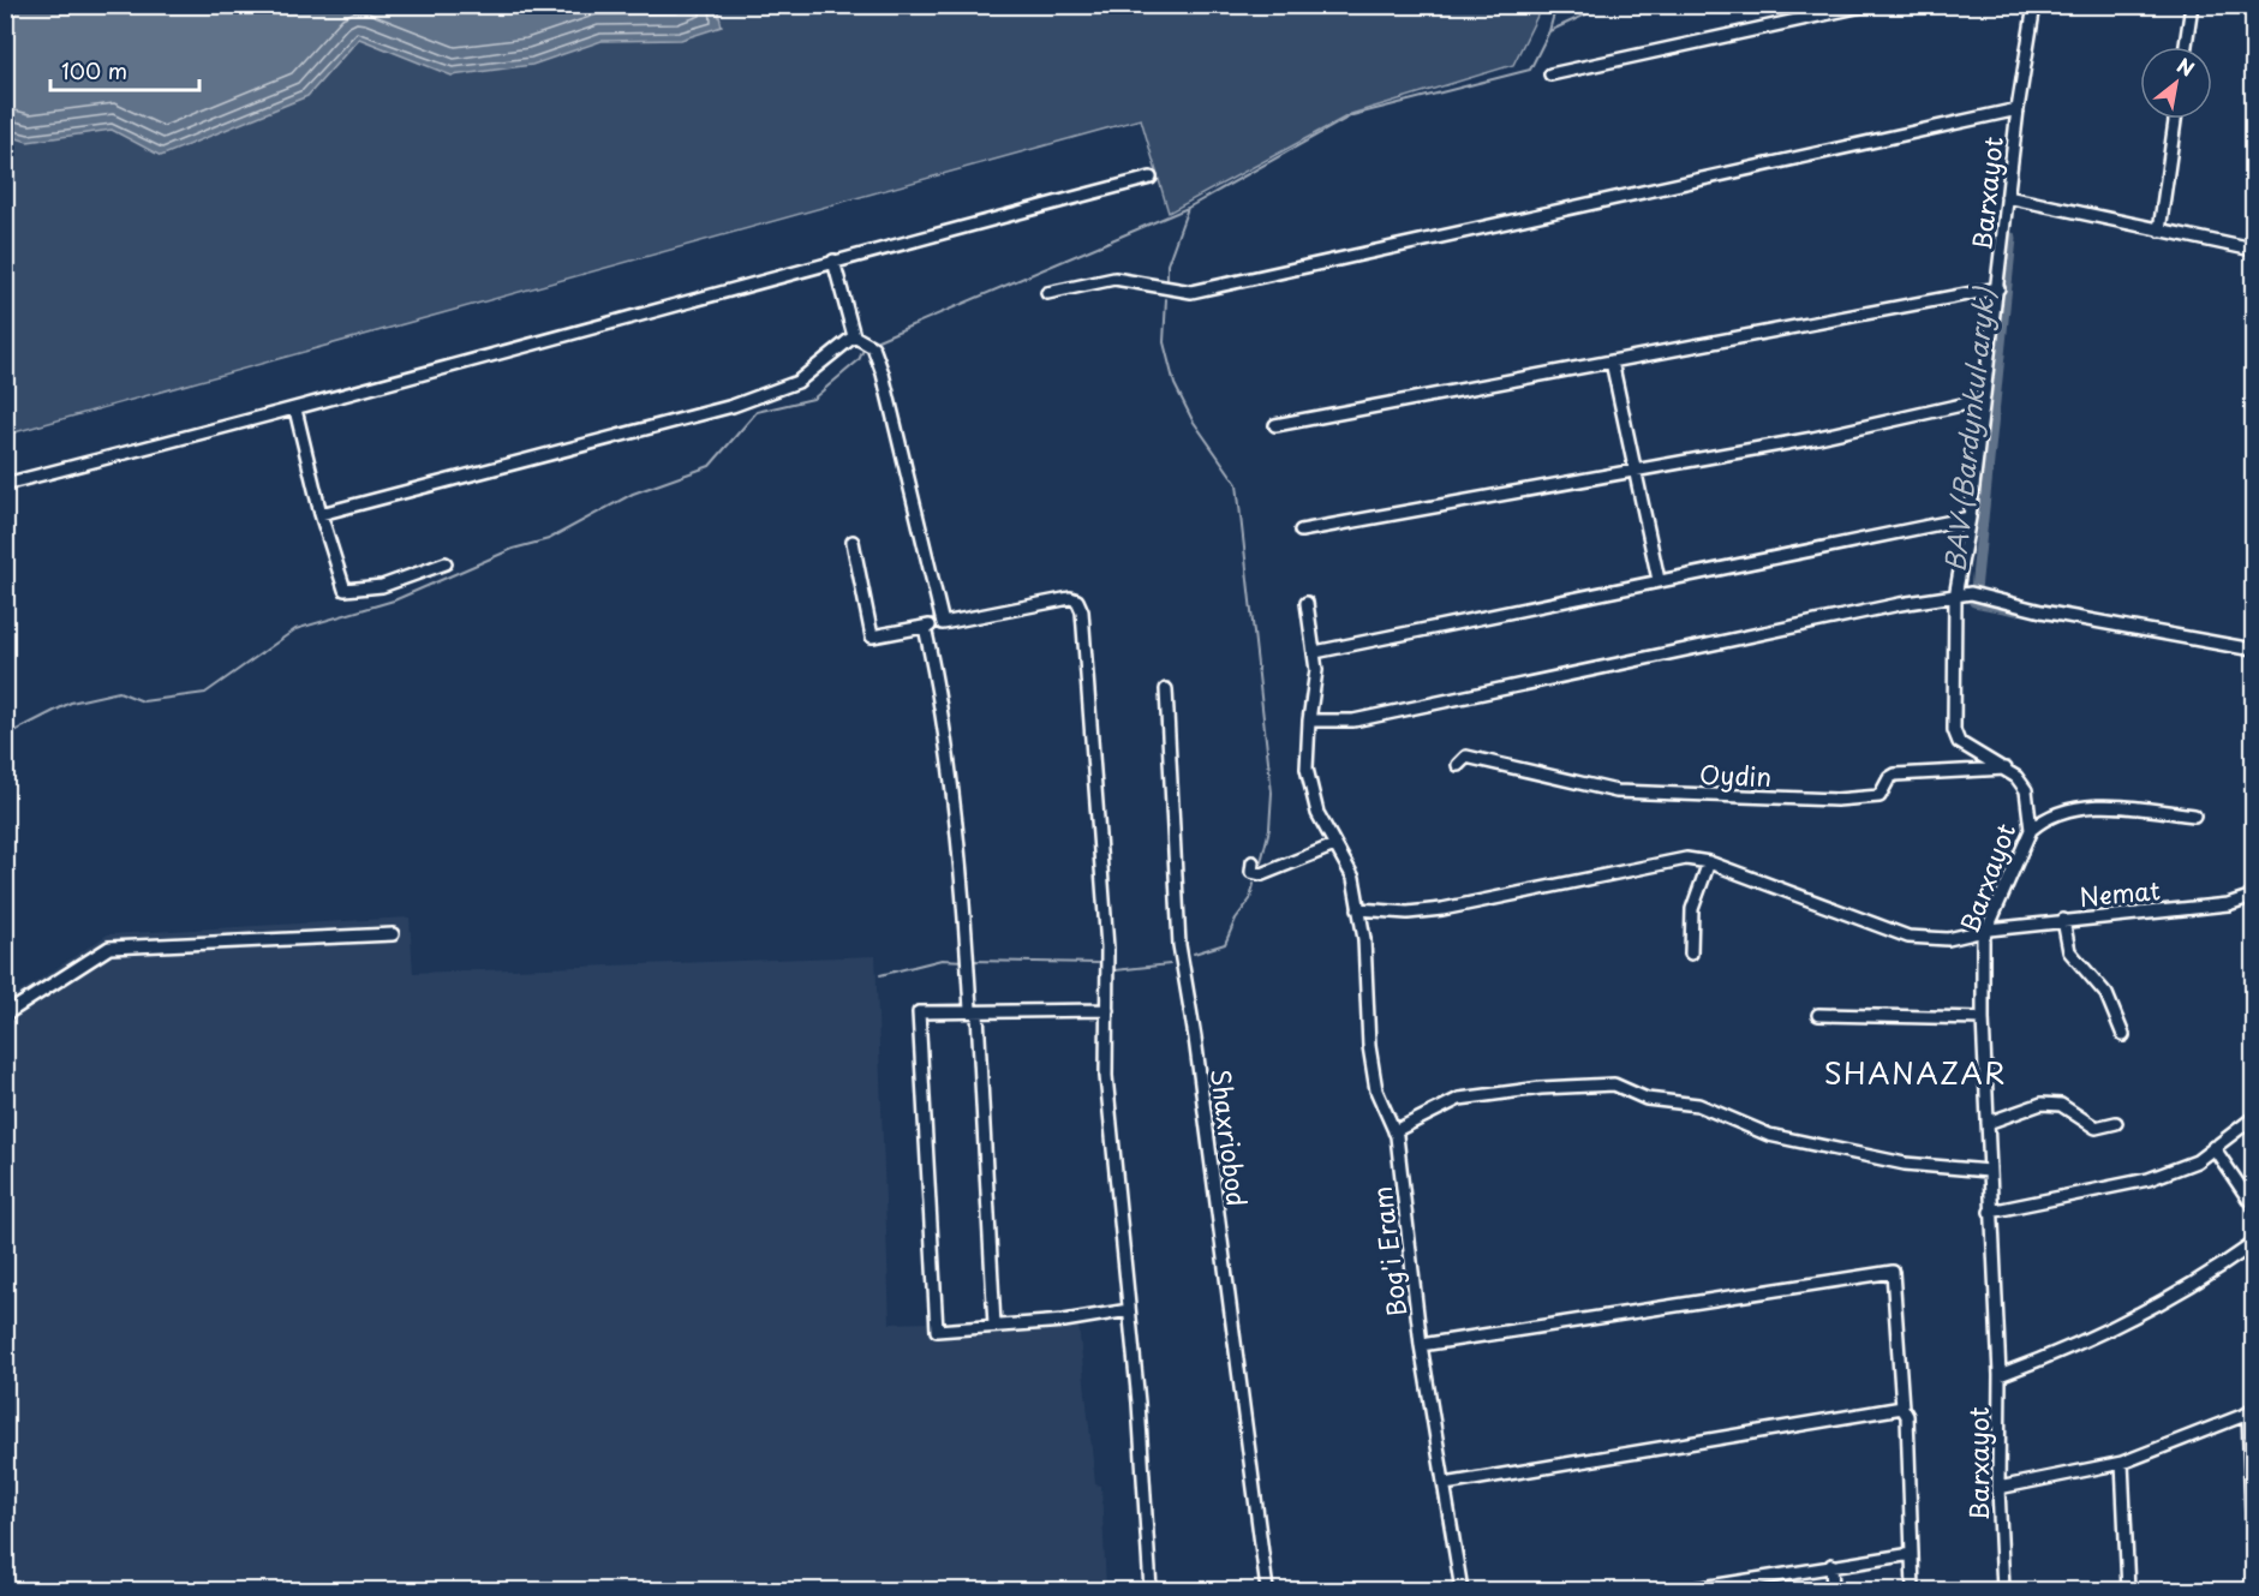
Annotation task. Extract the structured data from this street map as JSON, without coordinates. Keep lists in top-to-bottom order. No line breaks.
{"streets":{"street":["Barxayot","Oydin","Nemat","Shaxriobod","Bog'i Eram"]},"crossings":[["Barxayot","Oydin"],["Barxayot","Nemat"],["Nemat","Bog'i Eram"]],"districts":["SHАNAZAR"],"water":["BAV (Bardynkul aryk)"],"scale_bar":"100 m","north":"top right"}
